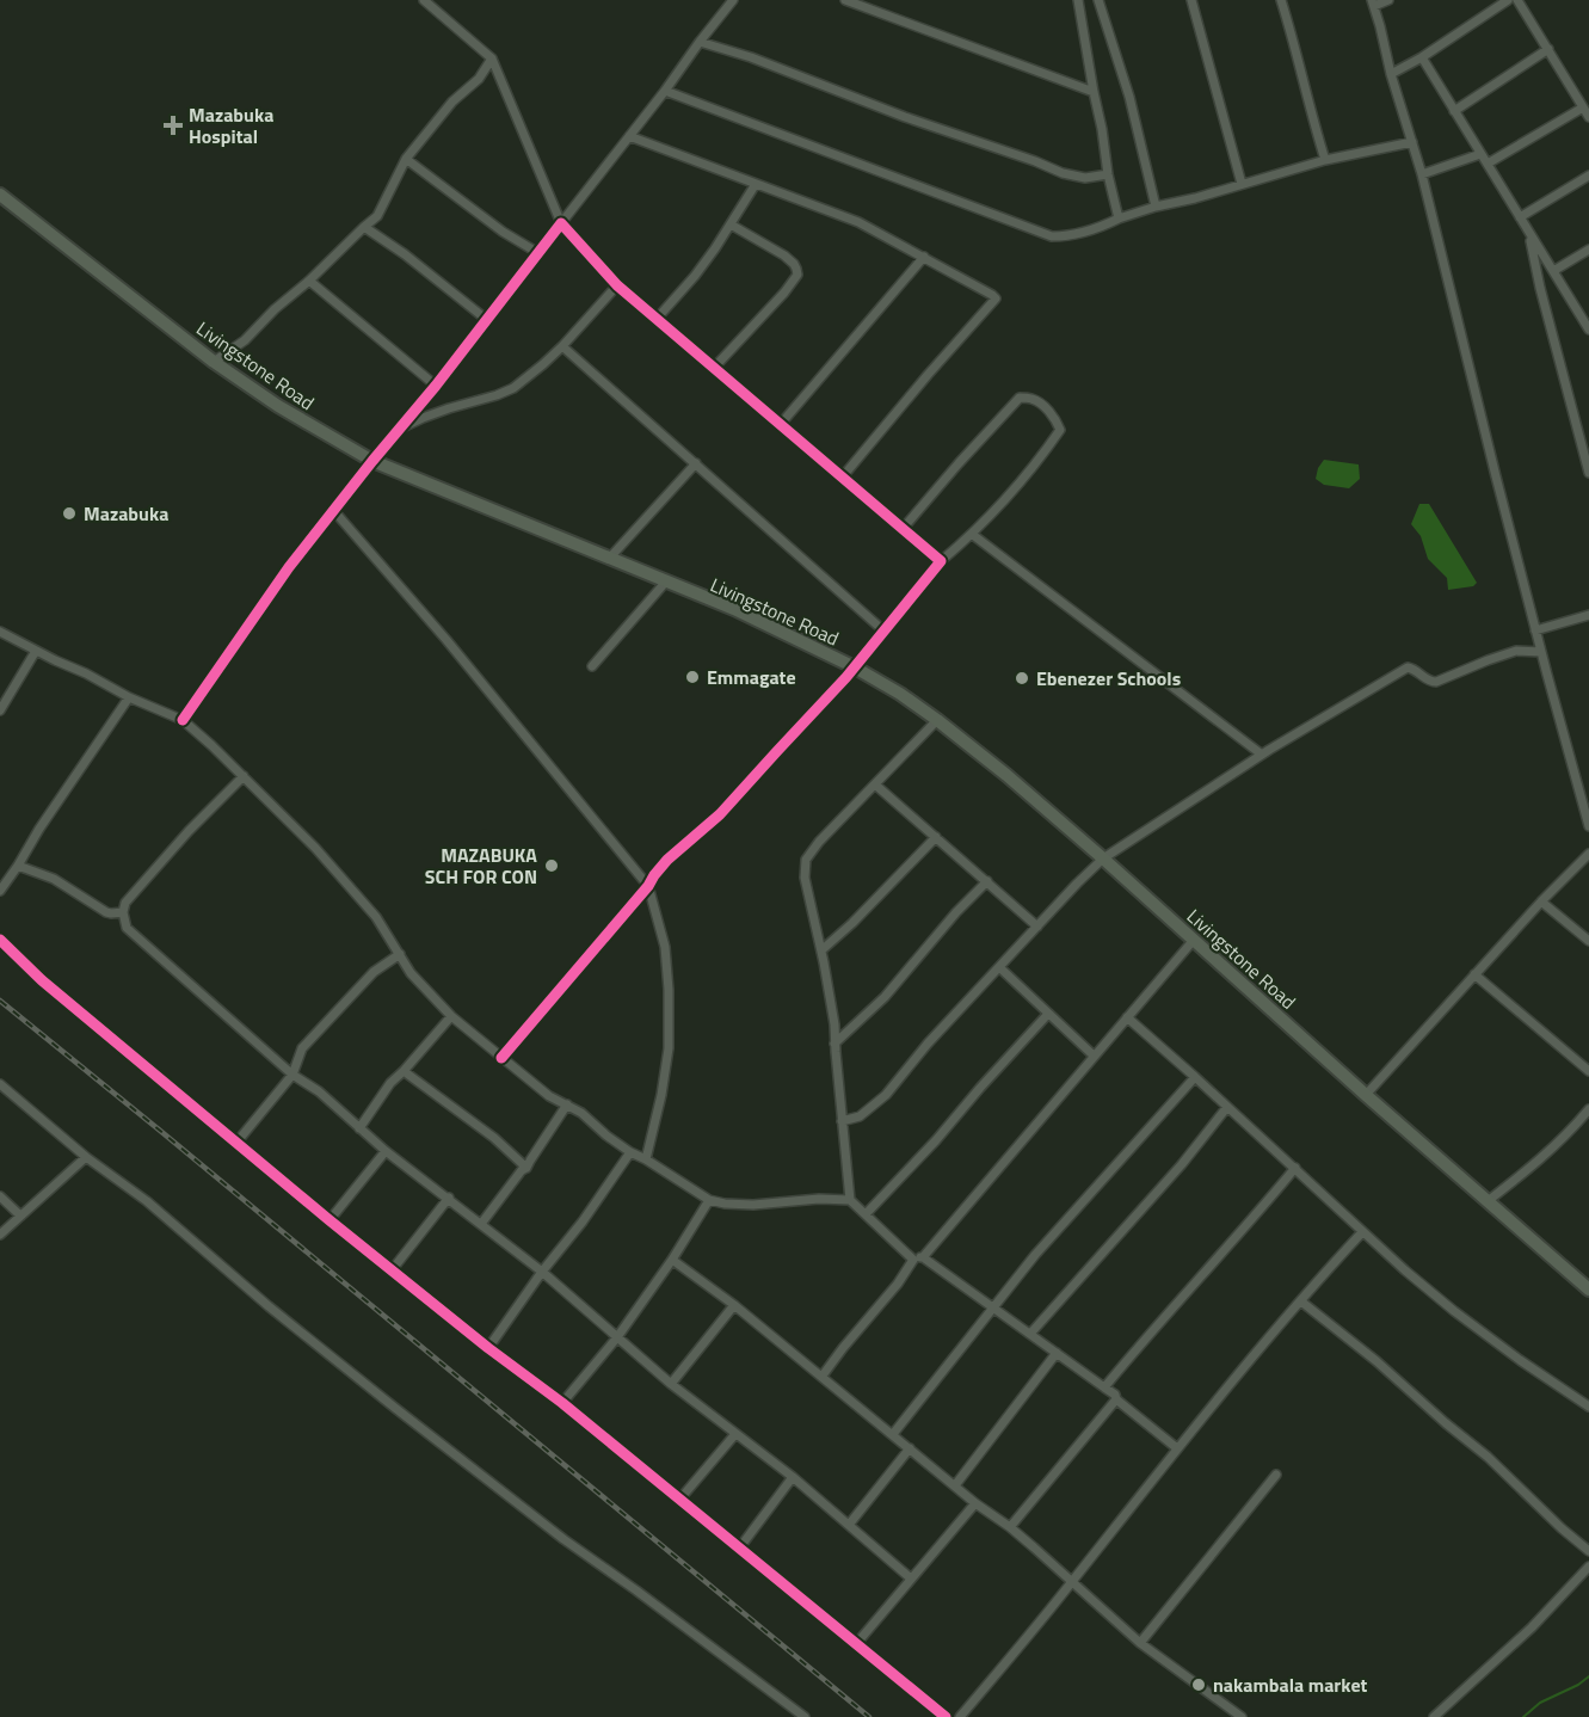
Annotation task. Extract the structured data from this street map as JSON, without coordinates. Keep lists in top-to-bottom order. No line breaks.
{"streets":{"highway":["Livingstone Road"]},"places":{"health":["Mazabuka Hospital"],"other":["Mazabuka","Emmagate","Ebenezer Schools","MAZABUKA SCH FOR CON","nakambala market"]}}
